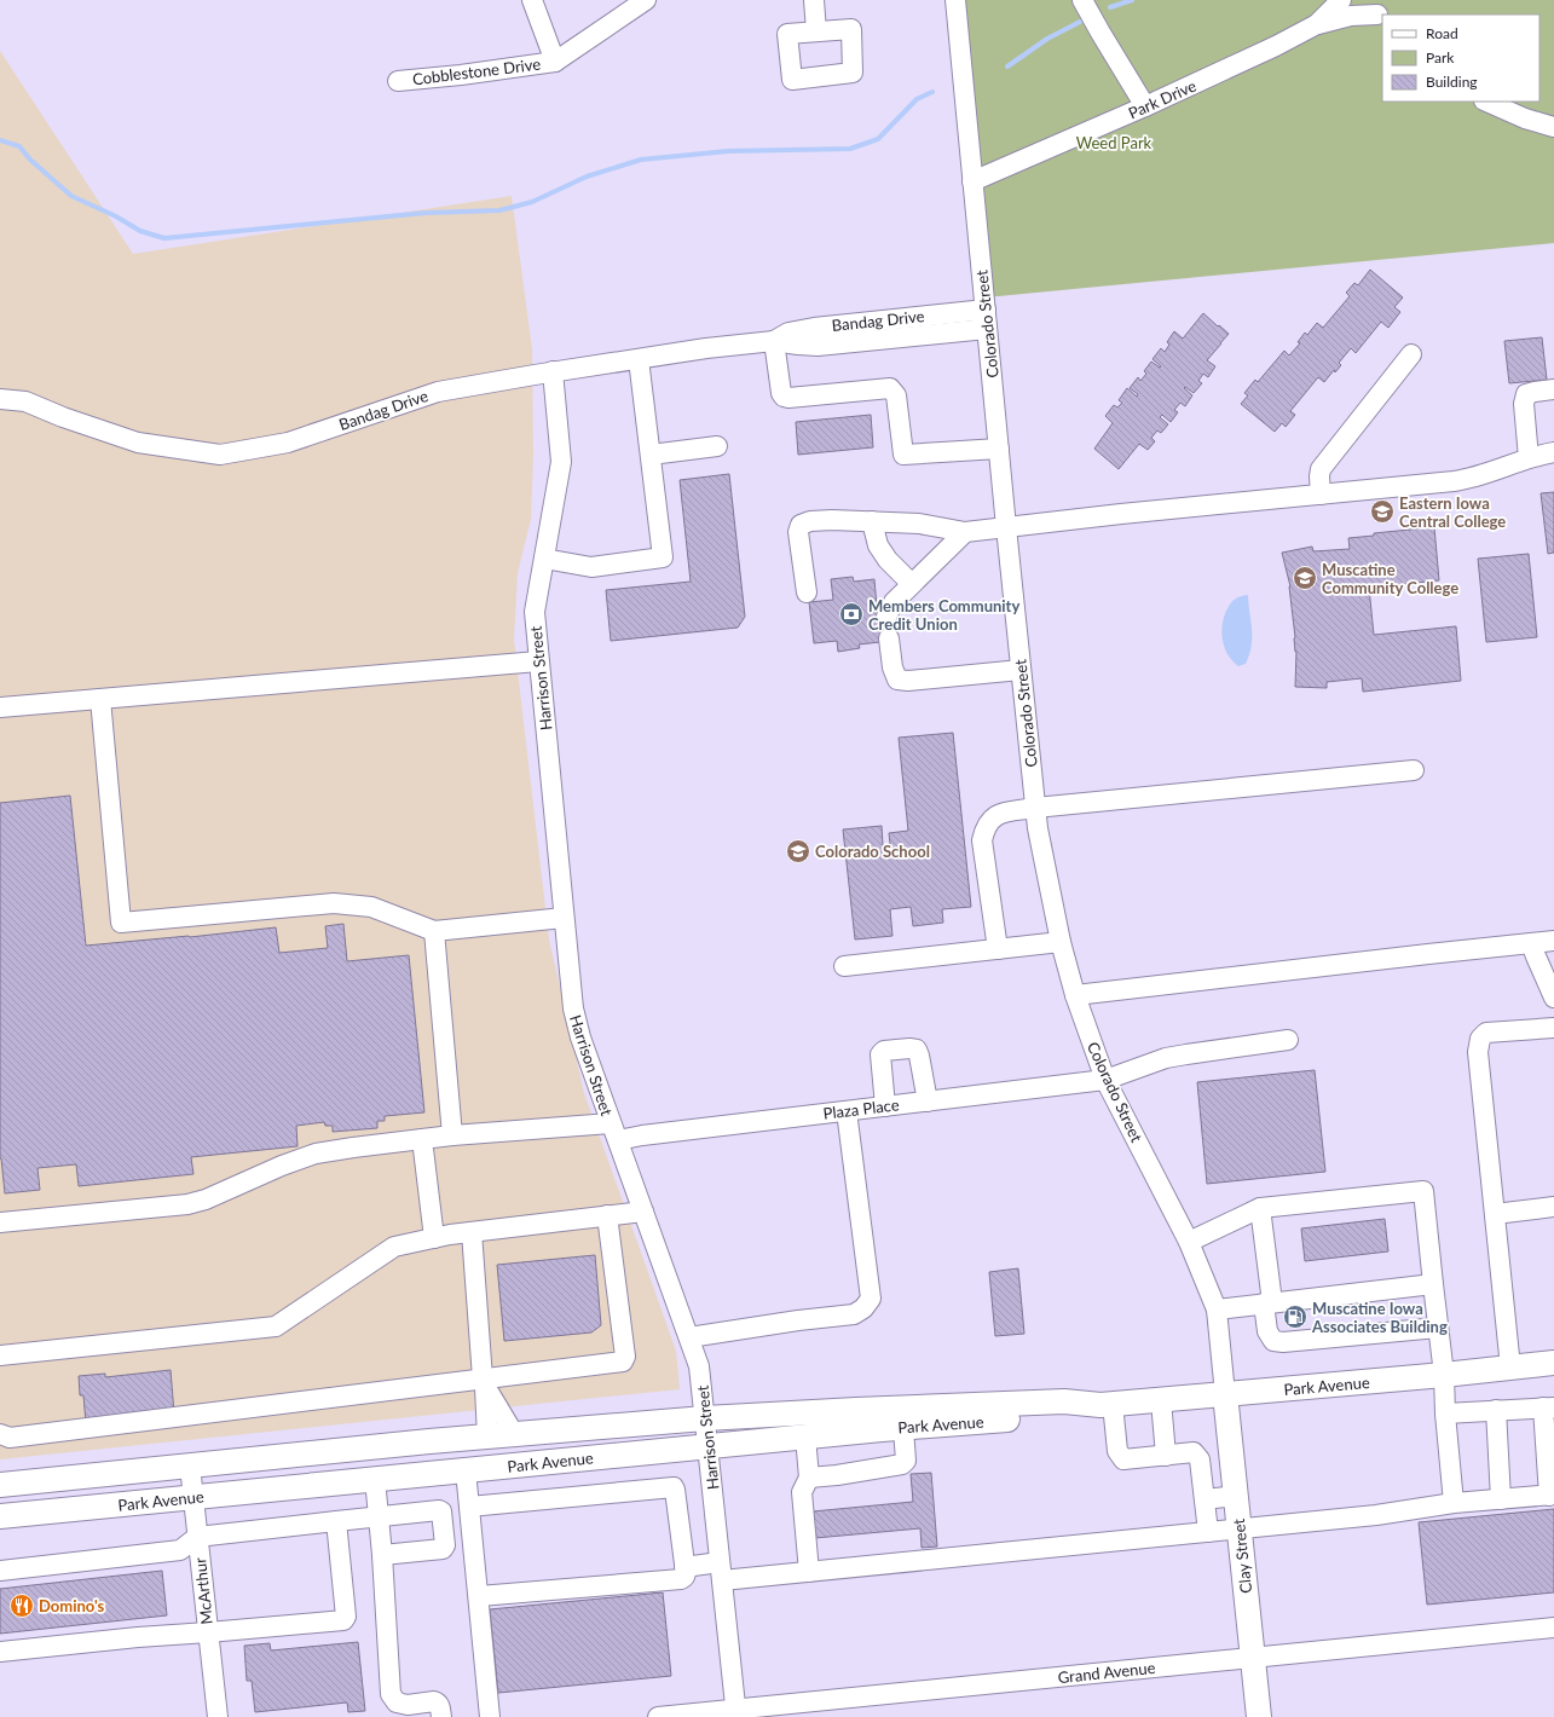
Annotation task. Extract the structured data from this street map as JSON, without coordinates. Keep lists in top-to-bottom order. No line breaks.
{"streets":{"main road":["Park Avenue","Clay Street"],"street":["Cobblestone Drive","Park Drive","Bandag Drive","Colorado Street","Harrison Street","Plaza Place","McArthur","Grand Avenue"]},"crossings":[["Park Drive","Colorado Street"],["Bandag Drive","Colorado Street"],["Bandag Drive","Harrison Street"],["Colorado Street","Plaza Place"],["Colorado Street","Park Avenue"],["Colorado Street","Clay Street"],["Harrison Street","Plaza Place"],["Harrison Street","Park Avenue"],["Harrison Street","Grand Avenue"],["Park Avenue","Clay Street"],["Park Avenue","McArthur"],["Clay Street","Grand Avenue"]],"parks":["Weed Park"],"places":{"school or university":["Eastern Iowa Central College","Muscatine Community College","Colorado School"],"bank":["Members Community Credit Union"],"fuel station":["Muscatine Iowa Associates Building"],"restaurant":["Domino's"]},"legend":["Road","Park","Building"]}
